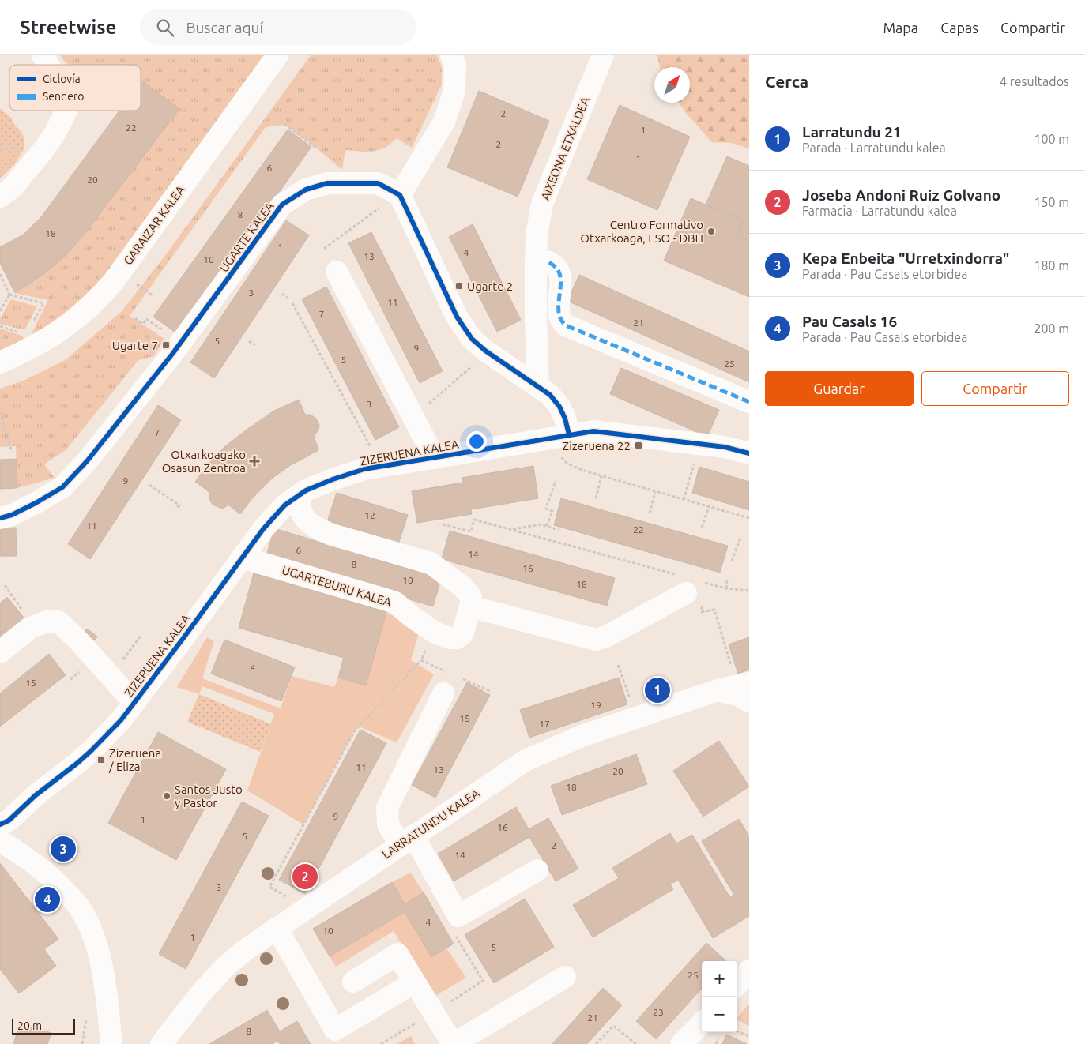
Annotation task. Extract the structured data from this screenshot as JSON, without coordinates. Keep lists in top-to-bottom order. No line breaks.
{"streets":{"street":["AIXEONA ETXALDEA","GARAIZAR KALEA","UGARTE KALEA","ZIZERUENA KALEA","UGARTEBURU KALEA","LARRATUNDU KALEA"]},"crossings":[["ZIZERUENA KALEA","UGARTEBURU KALEA"]],"places":{"other":["Centro Formativo Otxarkoaga, ESO - DBH","Santos Justo y Pastor"],"transit":["Ugarte 2","Ugarte 7","Zizeruena 22","Zizeruena / Eliza"],"health":["Otxarkoagako Osasun Zentroa"]},"house_numbers":["2","22","1","2","1","6","20","8","18","1","4","13","10","3","11","7","21","5","9","5","25","3","7","9","12","11","22","6","14","8","16","10","18","2","15","19","15","17","11","13","20","18","9","1","16","5","2","14","3","4","10","1","5","25","23","21","8"],"legend":["Ciclovía","Sendero"],"scale_bar":"20 m","north":"top right","page":{"header":"Streetwise","search":"Buscar aquí","nav":["Mapa","Capas","Compartir"],"heading":["Cerca","4 resultados"],"list":[{"mark":"1","name":"Larratundu 21","note":"Parada · Larratundu kalea","value":"100 m"},{"mark":"2","name":"Joseba Andoni Ruiz Golvano","note":"Farmacia · Larratundu kalea","value":"150 m"},{"mark":"3","name":"Kepa Enbeita \"Urretxindorra\"","note":"Parada · Pau Casals etorbidea","value":"180 m"},{"mark":"4","name":"Pau Casals 16","note":"Parada · Pau Casals etorbidea","value":"200 m"}],"buttons":["Guardar","Compartir"],"pins":["1","3","2","4"],"map_buttons":["+","−"],"scale":"20 m"}}
